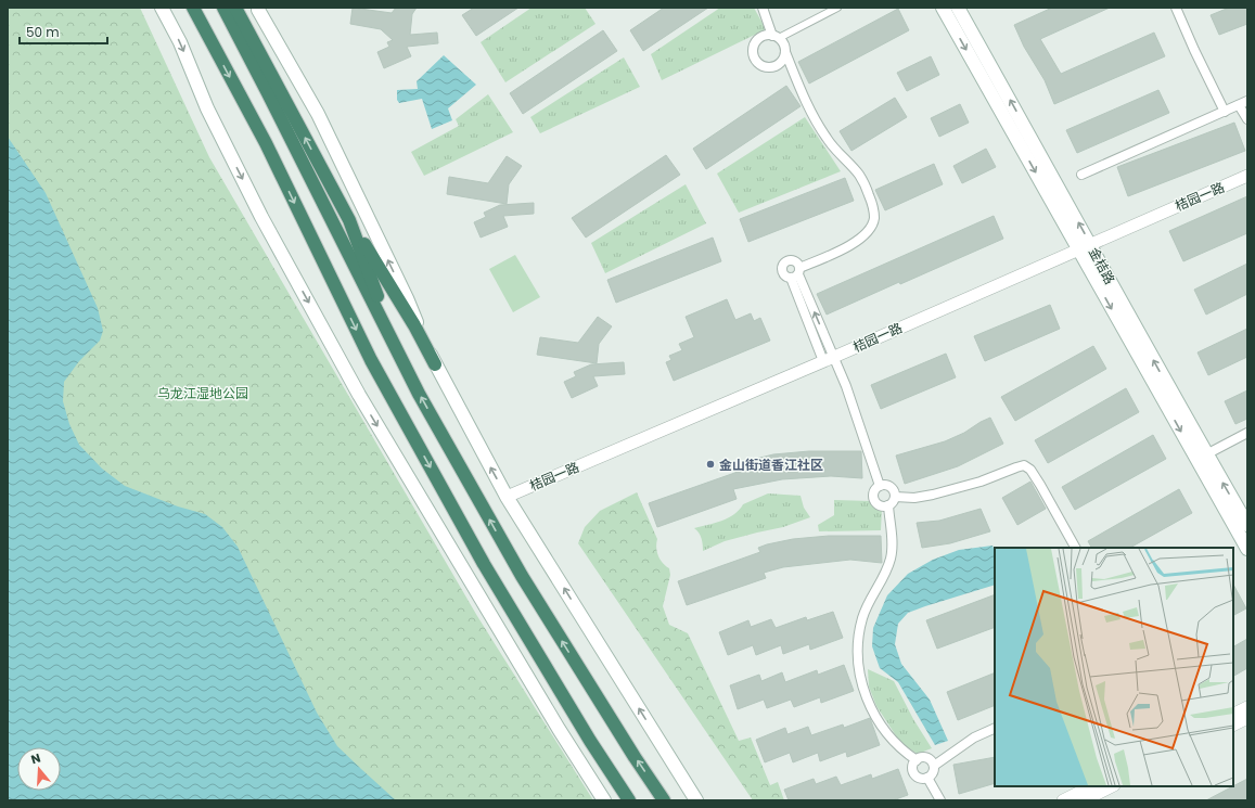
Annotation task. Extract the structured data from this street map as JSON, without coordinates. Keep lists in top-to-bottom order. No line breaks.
{"streets":{"main road":["金桔路"],"street":["桔园一路"]},"crossings":[["桔园一路","金桔路"]],"parks":["乌龙江湿地公园"],"places":["金山街道香江社区"],"scale_bar":"50 m","north":"top"}
